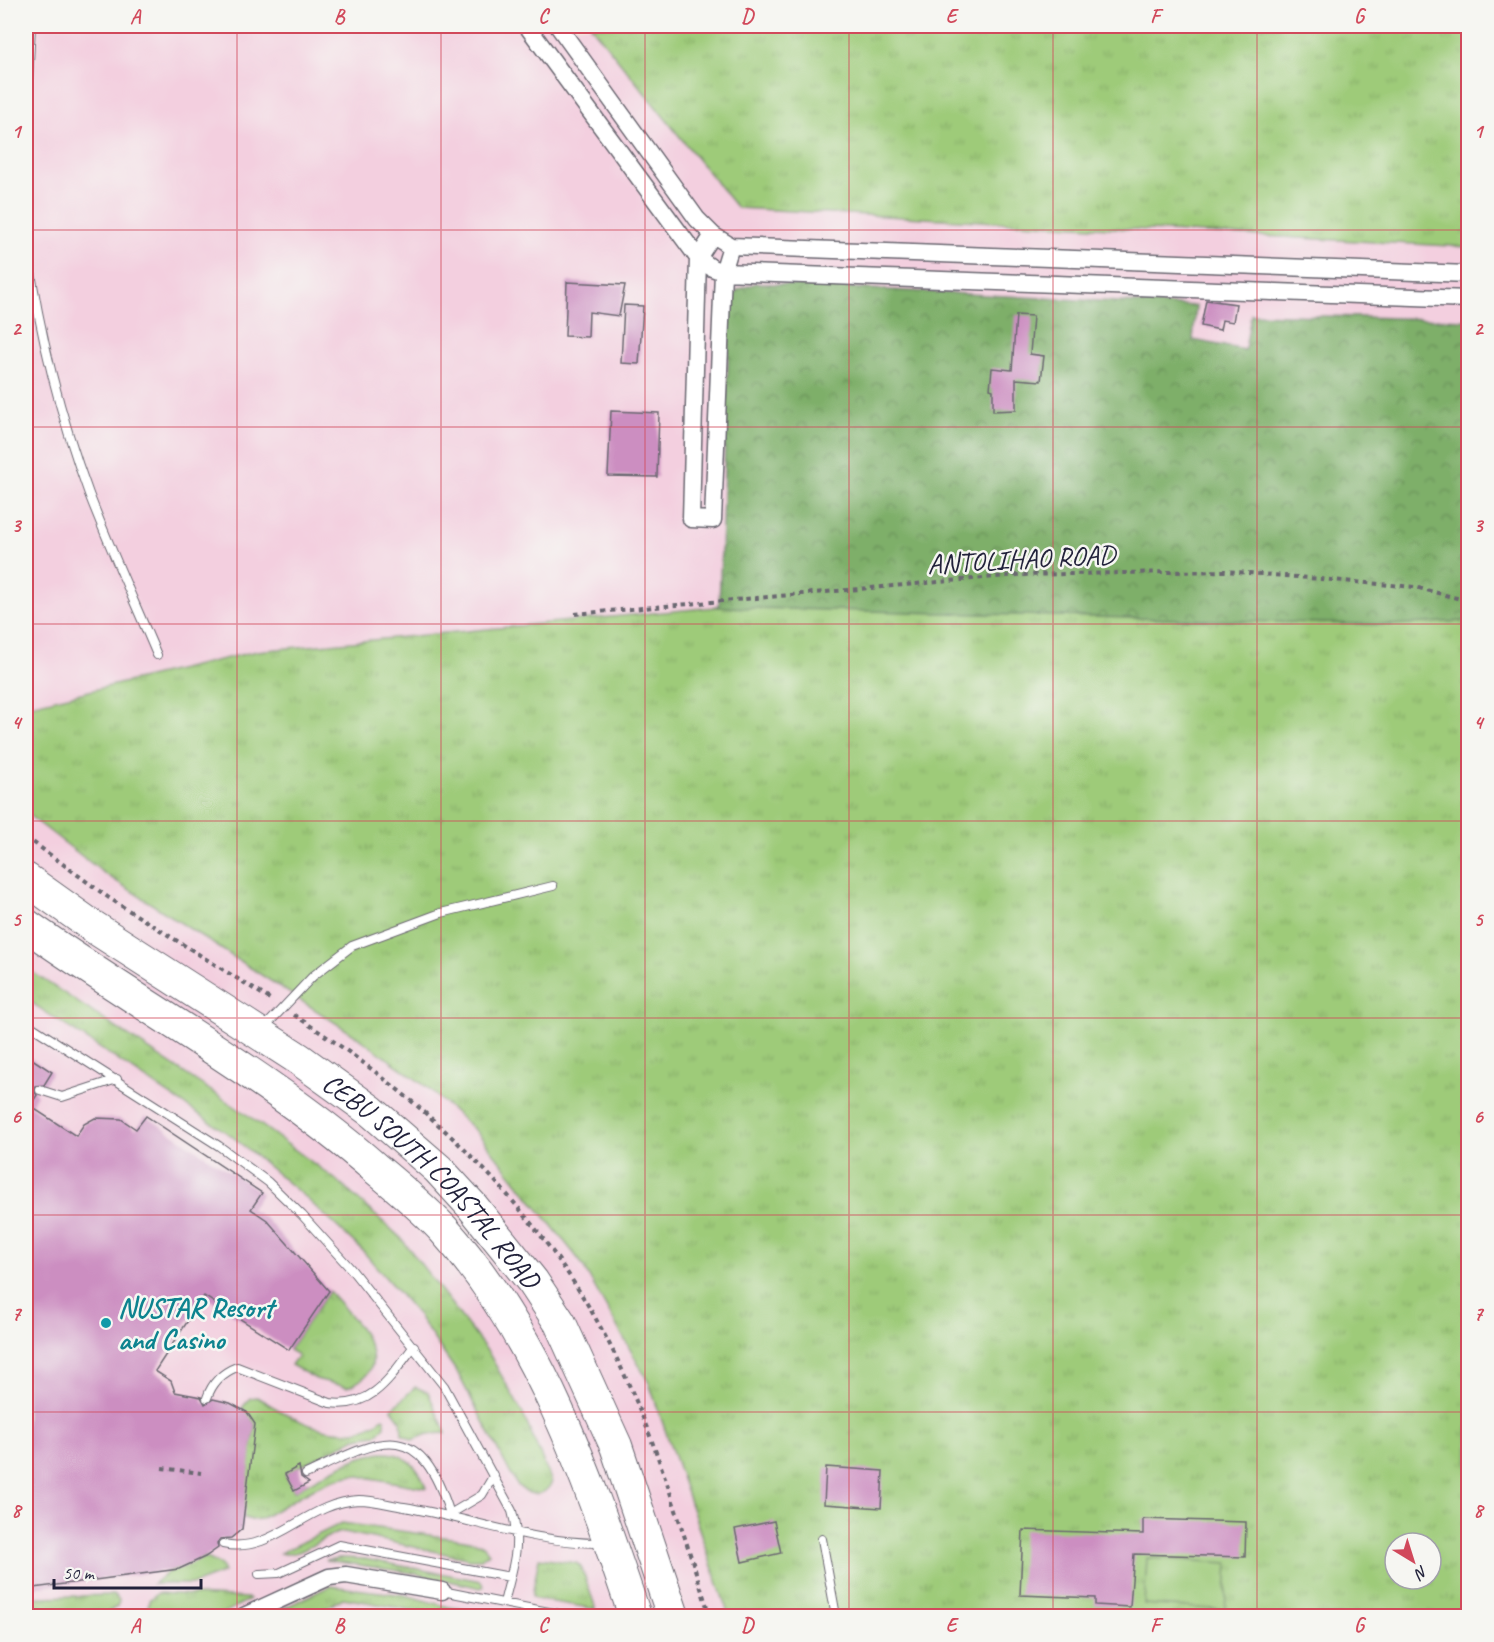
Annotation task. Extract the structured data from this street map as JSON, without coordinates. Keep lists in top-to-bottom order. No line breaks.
{"streets":{"highway":["CEBU SOUTH COASTAL ROAD"],"path":["ANTOLIHAO ROAD"]},"places":["NUSTAR Resort and Casino"],"scale_bar":"50 m","north":"bottom right","grid":{"columns":["A","B","C","D","E","F","G"],"rows":["1","2","3","4","5","6","7","8"]}}
